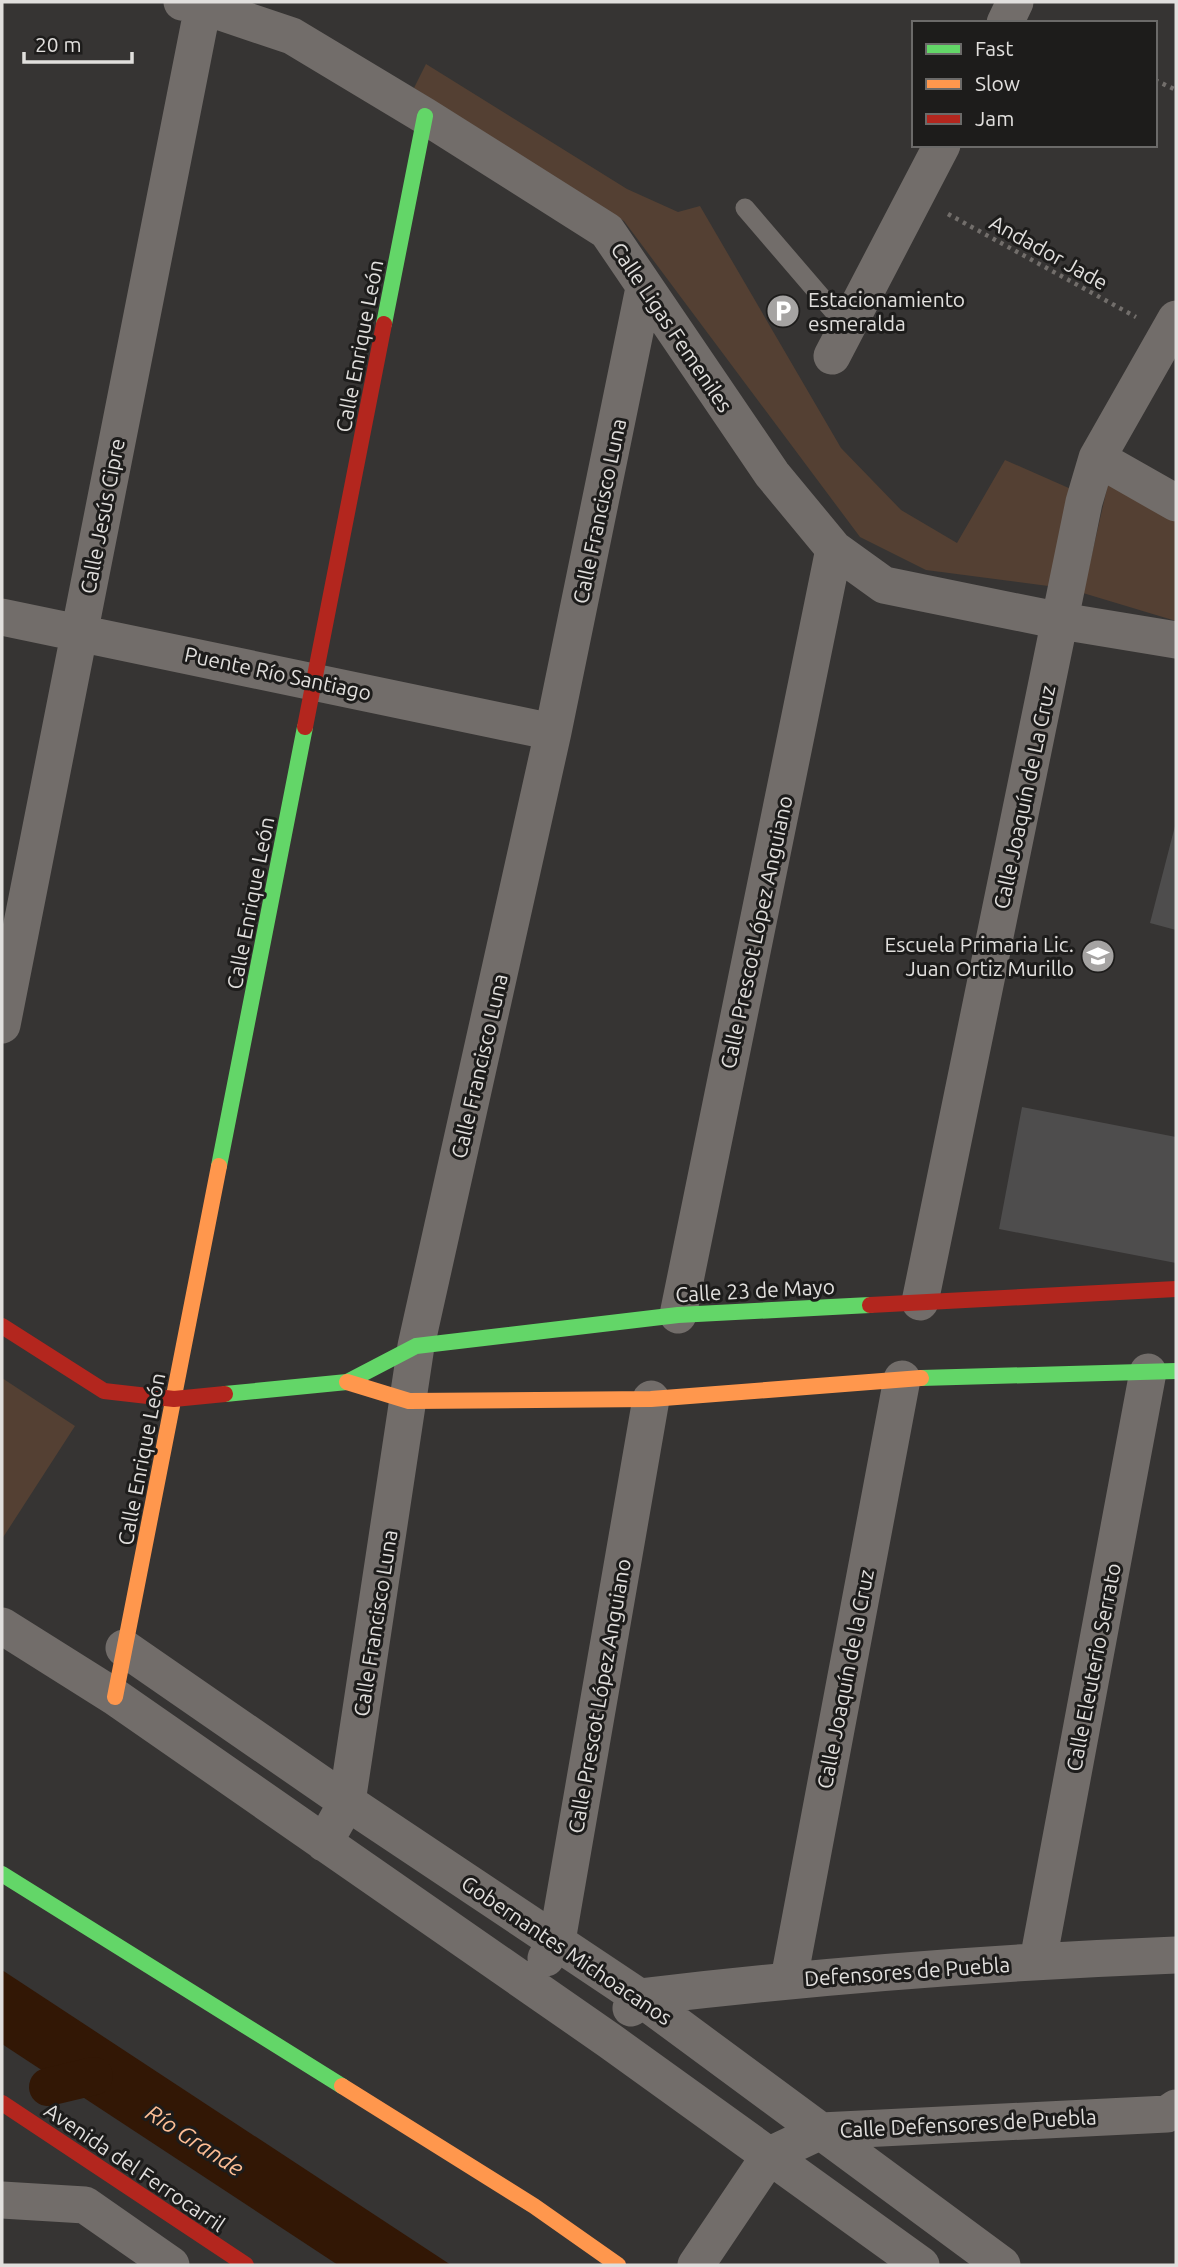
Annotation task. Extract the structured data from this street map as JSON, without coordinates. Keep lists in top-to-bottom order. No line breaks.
{"streets":{"street":["Calle Ligas Femeniles","Calle Enrique León","Calle Francisco Luna","Calle Jesús Cipre","Puente Río Santiago","Calle Joaquín de La Cruz","Calle Prescot López Anguiano","Calle 23 de Mayo","Calle Eleuterio Serrato","Calle Joaquín de la Cruz","Gobernantes Michoacanos","Defensores de Puebla","Calle Defensores de Puebla","Avenida del Ferrocarril"],"path":["Andador Jade"]},"crossings":[["Calle Ligas Femeniles","Calle Enrique León"],["Calle Ligas Femeniles","Calle Francisco Luna"],["Calle Ligas Femeniles","Calle Jesús Cipre"],["Calle Ligas Femeniles","Calle Joaquín de La Cruz"],["Calle Ligas Femeniles","Calle Prescot López Anguiano"],["Calle Enrique León","Puente Río Santiago"],["Calle Enrique León","Calle 23 de Mayo"],["Calle Enrique León","Gobernantes Michoacanos"],["Calle Francisco Luna","Puente Río Santiago"],["Calle Francisco Luna","Calle 23 de Mayo"],["Calle Francisco Luna","Gobernantes Michoacanos"],["Calle Jesús Cipre","Puente Río Santiago"],["Calle Joaquín de La Cruz","Calle 23 de Mayo"],["Calle Prescot López Anguiano","Calle 23 de Mayo"],["Calle Prescot López Anguiano","Gobernantes Michoacanos"],["Calle 23 de Mayo","Calle Eleuterio Serrato"],["Calle 23 de Mayo","Calle Joaquín de la Cruz"],["Calle Eleuterio Serrato","Defensores de Puebla"],["Calle Joaquín de la Cruz","Defensores de Puebla"],["Gobernantes Michoacanos","Defensores de Puebla"],["Gobernantes Michoacanos","Calle Defensores de Puebla"]],"water":["Río Grande"],"places":{"parking":["Estacionamiento esmeralda"],"school or university":["Escuela Primaria Lic. Juan Ortiz Murillo"]},"legend":["Fast","Slow","Jam"],"scale_bar":"20 m"}
